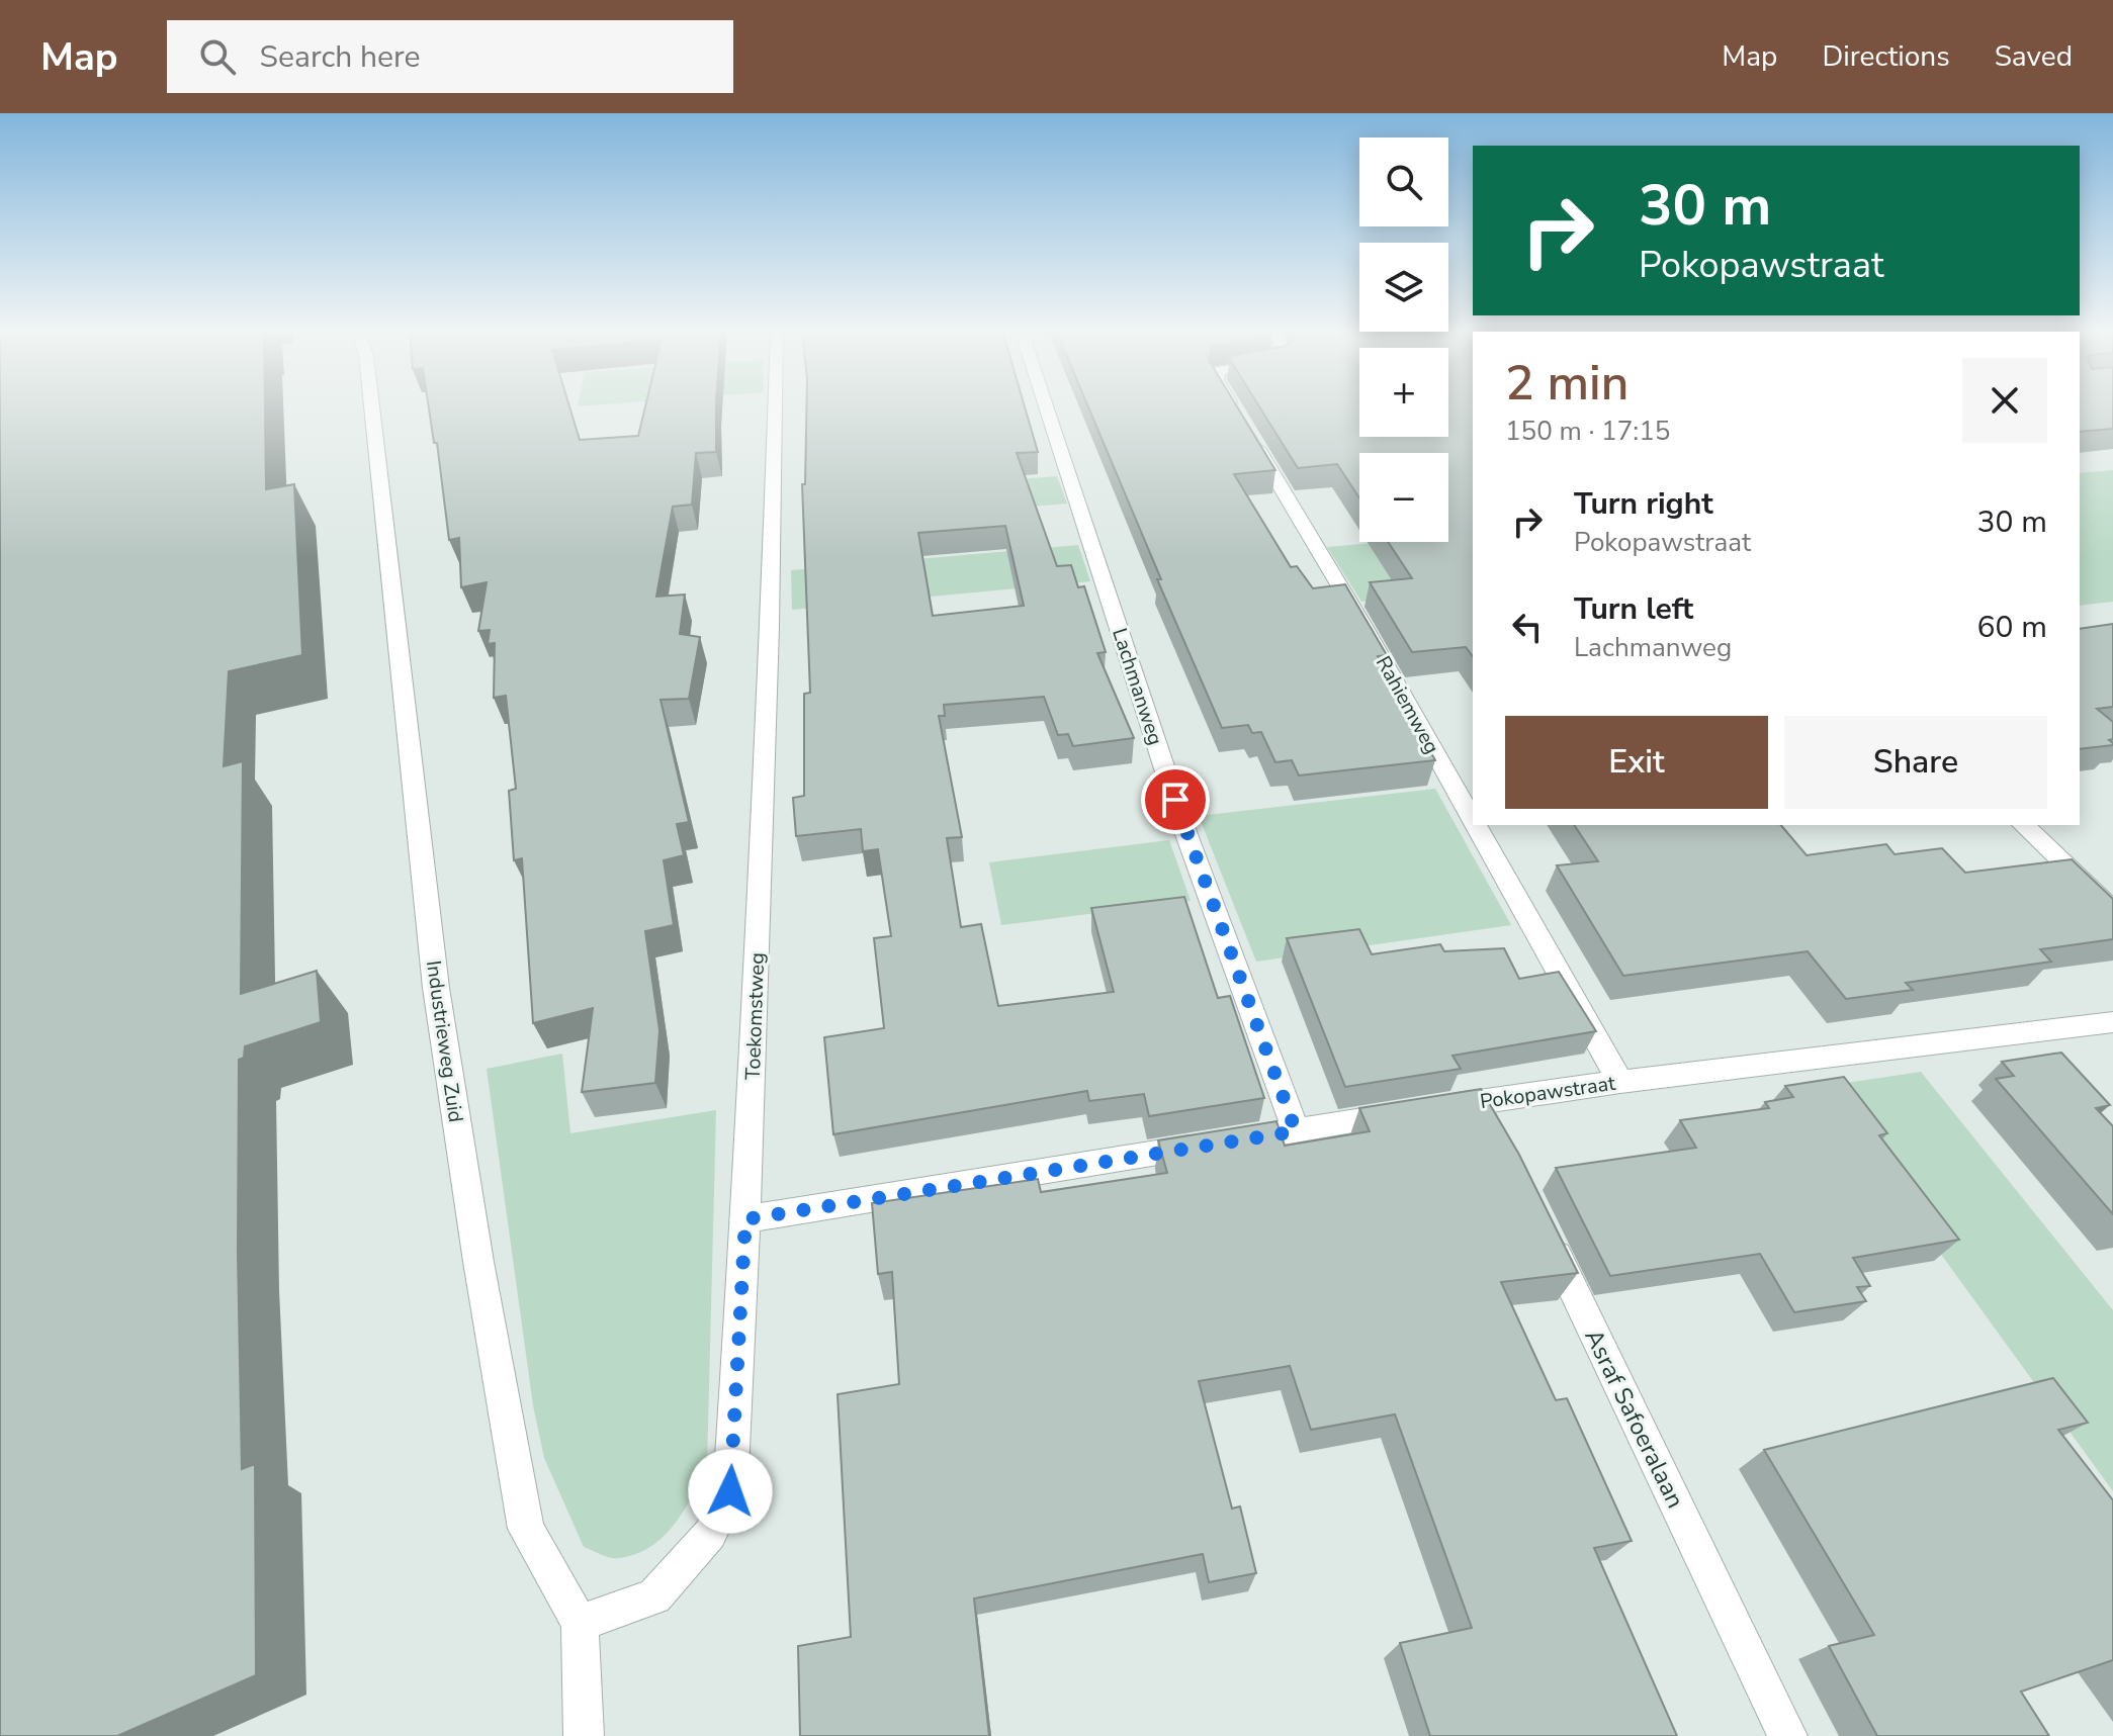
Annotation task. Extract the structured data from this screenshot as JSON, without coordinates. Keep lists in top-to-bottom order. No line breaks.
{"streets":{"street":["Lachmanweg","Rahiemweg","Toekomstweg","Industrieweg Zuid","Pokopawstraat","Asraf Safoeralaan"]},"crossings":[["Lachmanweg","Pokopawstraat"],["Rahiemweg","Pokopawstraat"],["Toekomstweg","Industrieweg Zuid"],["Toekomstweg","Pokopawstraat"]],"page":{"header":"Map","search":"Search here","nav":["Map","Directions","Saved"],"map_buttons":["+","−"],"turn":["30 m","Pokopawstraat"],"heading":["2 min","150 m · 17:15"],"list":[{"name":"Turn right","note":"Pokopawstraat","value":"30 m"},{"name":"Turn left","note":"Lachmanweg","value":"60 m"}],"buttons":["Exit","Share"]}}
